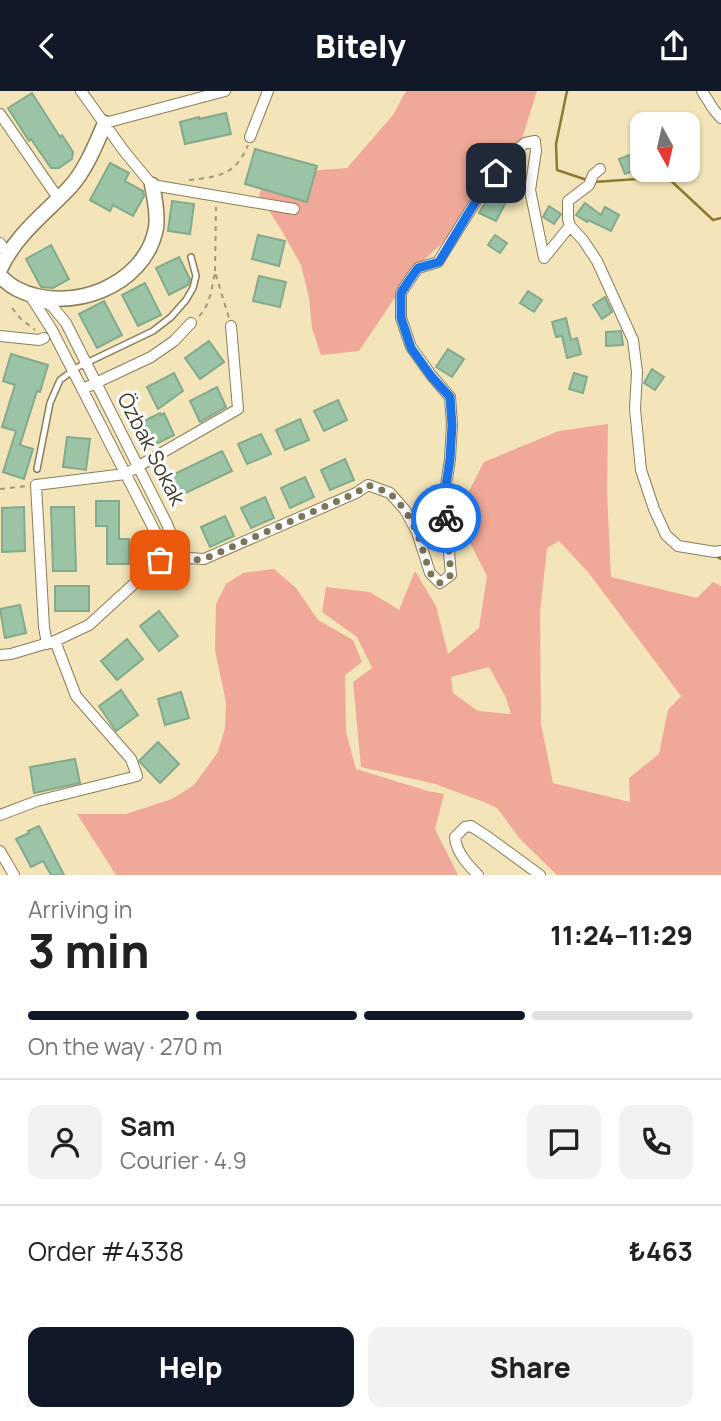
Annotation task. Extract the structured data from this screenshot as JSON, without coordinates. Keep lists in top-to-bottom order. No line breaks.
{"streets":{"street":["Özbak Sokak"]},"north":"bottom","page":{"header":"Bitely","heading":["3 min","Arriving in","11:24–11:29"],"panel":["Sam","Courier · 4.9","Order #4338","₺463"],"bar":"On the way · 270 m","buttons":["Help","Share"]}}
